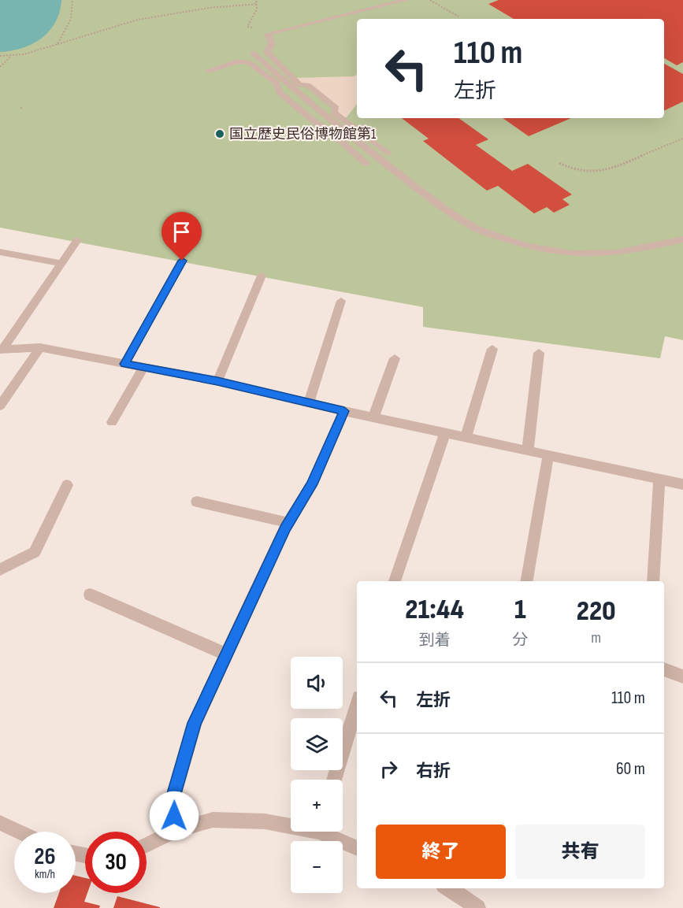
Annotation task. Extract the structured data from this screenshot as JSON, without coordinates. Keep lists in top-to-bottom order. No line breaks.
{"places":["国立歴史民俗博物館第1"],"page":{"turn":["110 m","左折"],"eta":["21:44","到着","1","分","220","m"],"map_buttons":["+","−"],"list":[{"name":"左折","value":"110 m"},{"name":"右折","value":"60 m"}],"buttons":["終了","共有"],"speed":"26 km/h","limit":"30"}}
